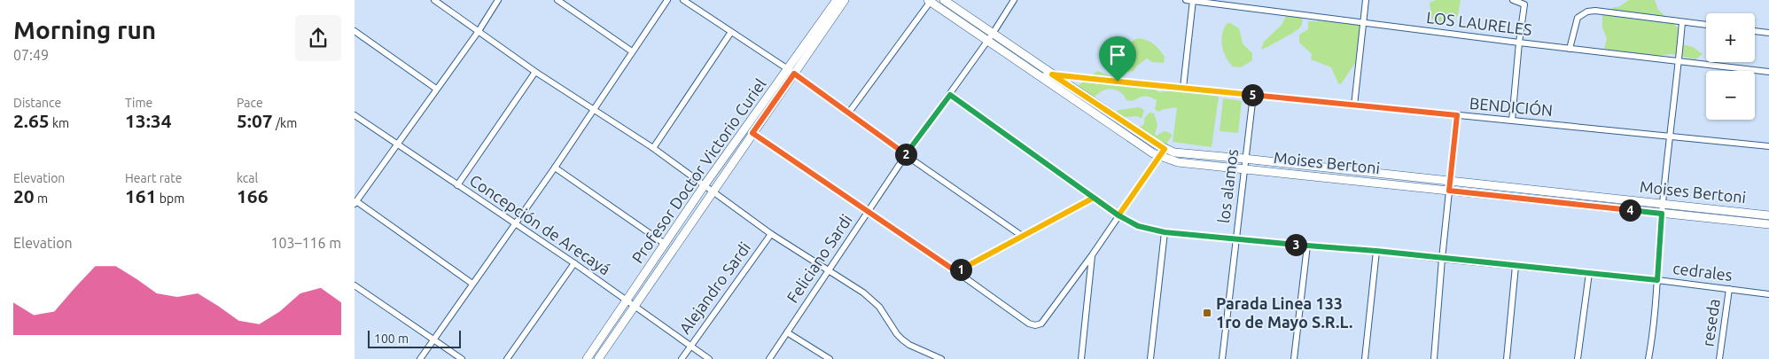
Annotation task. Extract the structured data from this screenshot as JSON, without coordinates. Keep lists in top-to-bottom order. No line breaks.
{"streets":{"street":["LOS LAURELES","BENDICIÓN","Moises Bertoni","Profesor Doctor Victorio Curiel","los alamos","Concepción de Arecayá","Feliciano Sardi","cedrales","Alejandro Sardi","reseda"]},"crossings":[["BENDICIÓN","Moises Bertoni"],["BENDICIÓN","los alamos"],["Moises Bertoni","los alamos"],["Moises Bertoni","Feliciano Sardi"],["Profesor Doctor Victorio Curiel","Concepción de Arecayá"],["los alamos","cedrales"],["Concepción de Arecayá","Alejandro Sardi"],["Feliciano Sardi","cedrales"],["cedrales","reseda"]],"places":{"transit":["Parada Linea 133 1ro de Mayo S.R.L."]},"scale_bar":"100 m","page":{"heading":["Morning run","07:49"],"map_buttons":["+","−"],"stats":[["Distance","2.65 km"],["Time","13:34"],["Pace","5:07 /km"],["Elevation","20 m"],["Heart rate","161 bpm"],["kcal","166"]],"pins":["5","2","4","3","1"],"chart":["Elevation","103–116 m"],"scale":"100 m"}}
